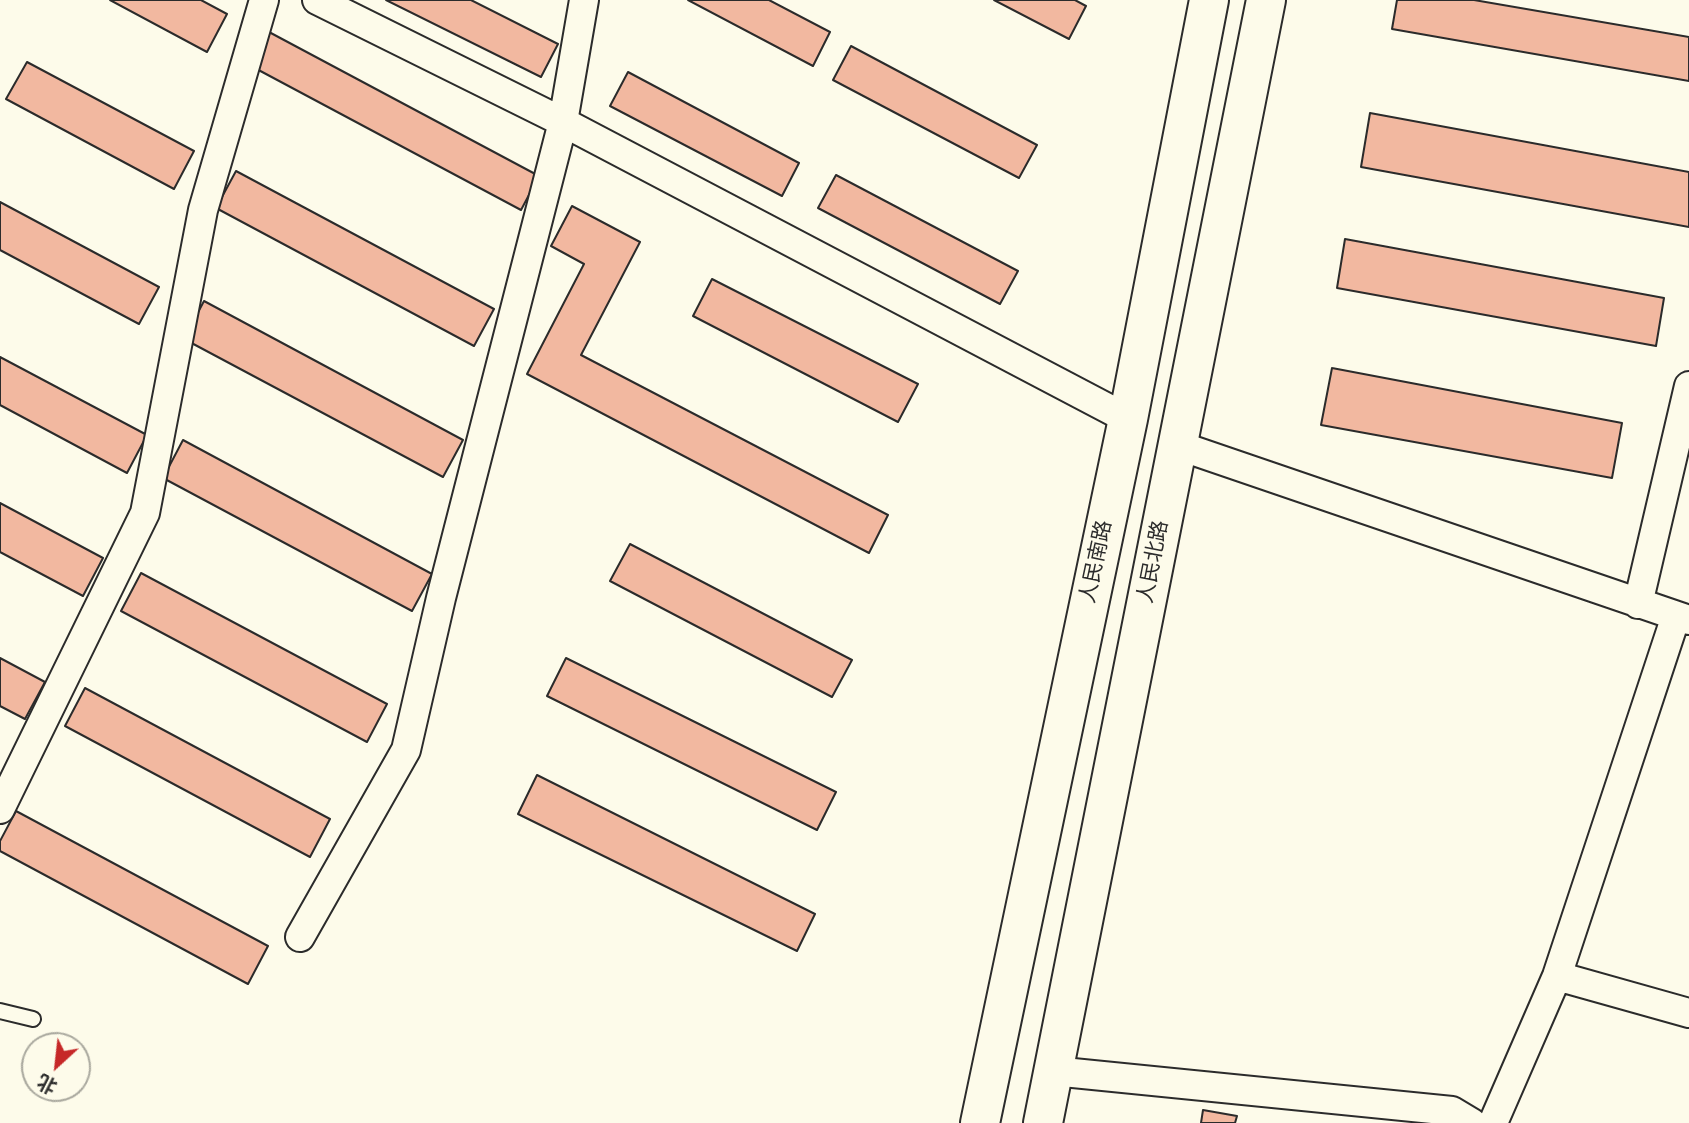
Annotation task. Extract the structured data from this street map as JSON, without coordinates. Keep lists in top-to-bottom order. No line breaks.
{"streets":{"main road":["人民南路","人民北路"]},"north":"bottom left"}
